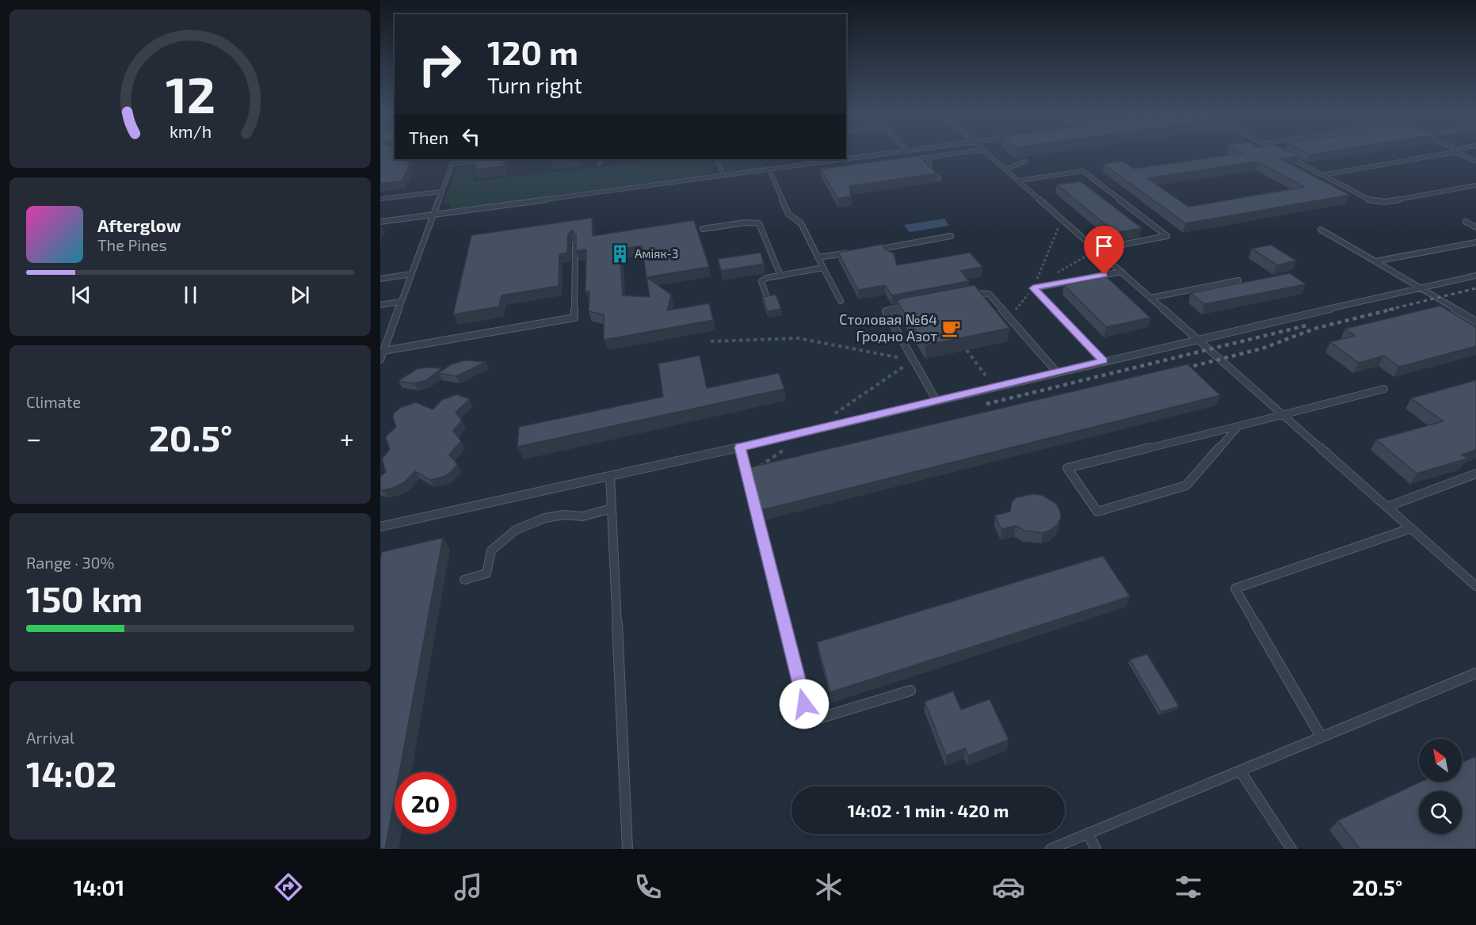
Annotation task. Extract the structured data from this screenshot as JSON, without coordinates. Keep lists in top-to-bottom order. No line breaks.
{"places":{"building":["Аміяк-3"],"cafe":["Столовая №64 Гродно Азот"]},"north":"top left","page":{"turn":["120 m","Turn right"],"then":"Then","song":["Afterglow","The Pines"],"tile":["Climate",["Range · 30%","150 km"],["Arrival","14:02"]],"heat":["−","20.5°","+"],"limit":"20","trip":"14:02 · 1 min · 420 m","tabs":["14:01","20.5°"],"gauge":["12","km/h"]}}
